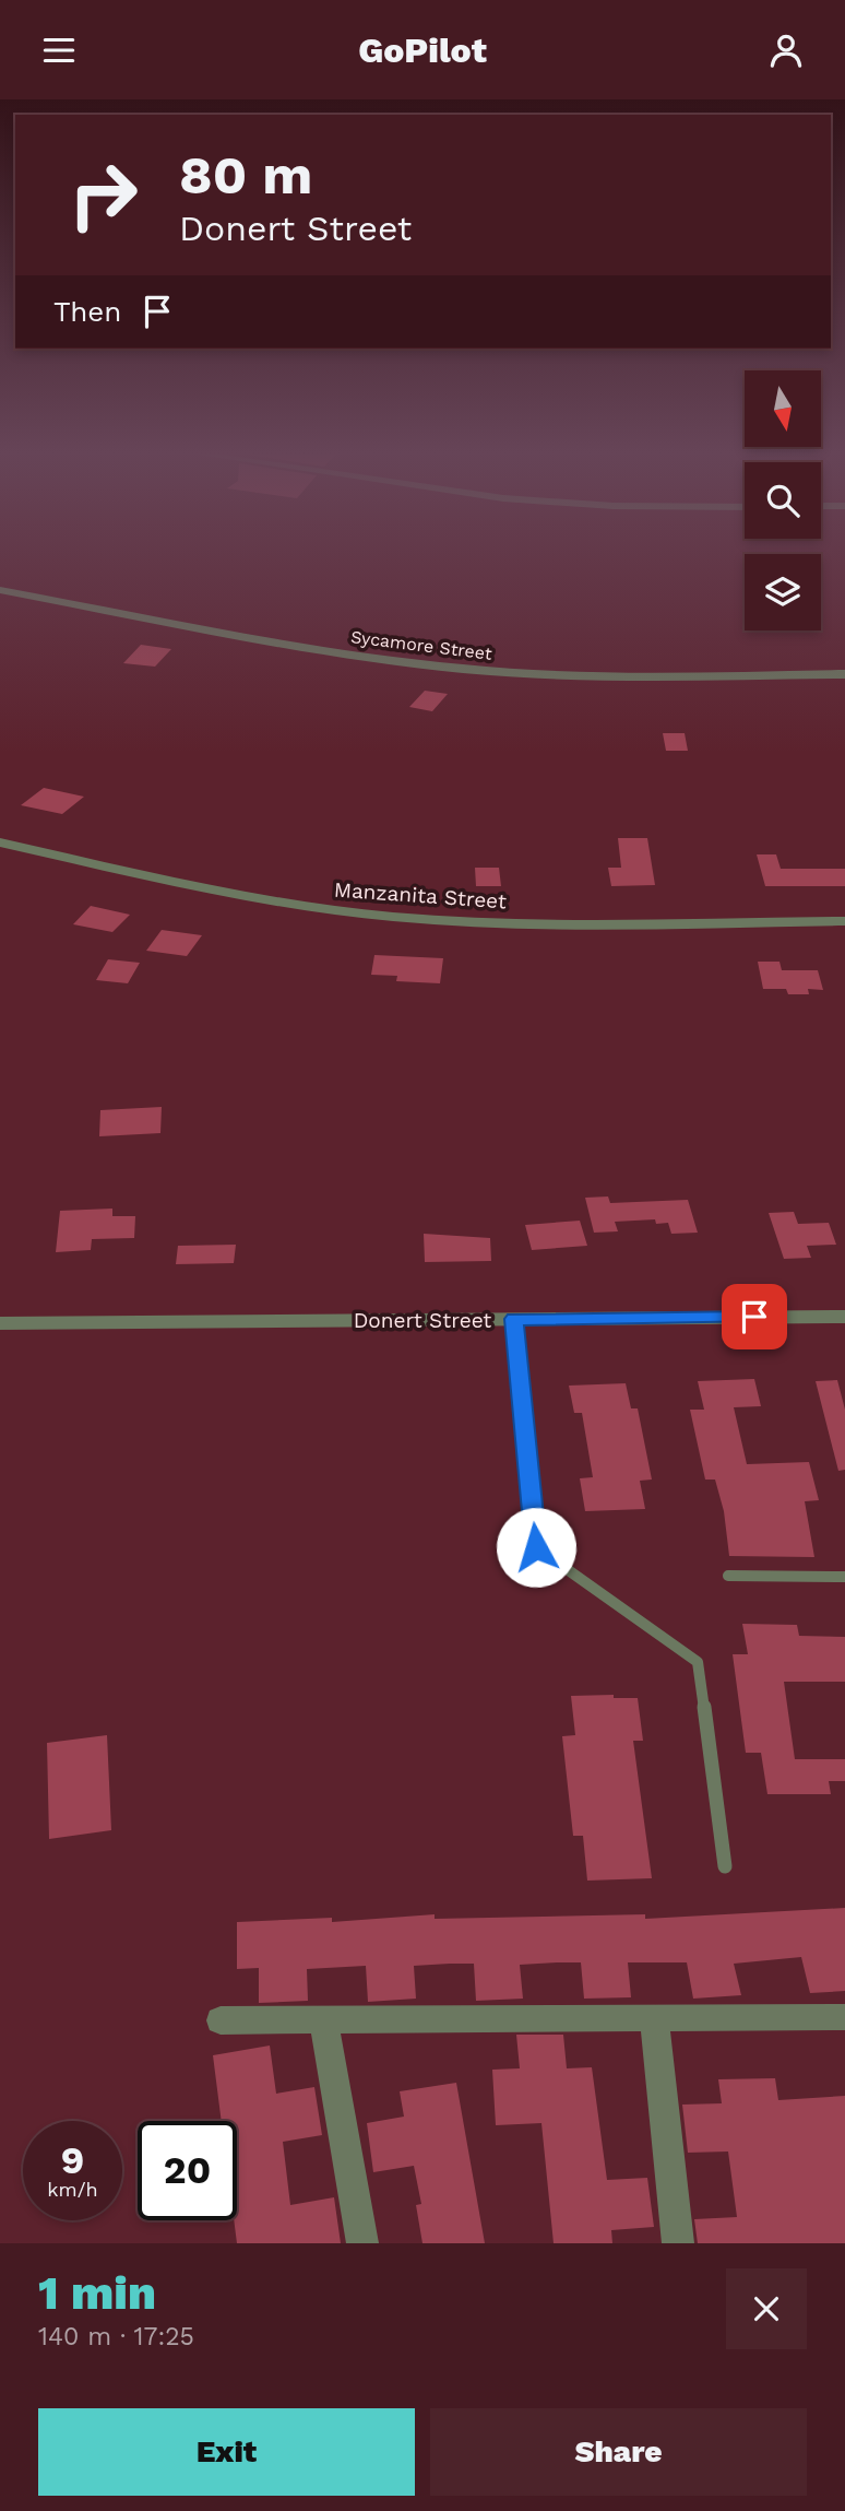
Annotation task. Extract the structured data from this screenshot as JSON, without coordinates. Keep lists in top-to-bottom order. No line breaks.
{"streets":{"street":["Sycamore Street","Manzanita Street","Donert Street"]},"north":"bottom","page":{"header":"GoPilot","turn":["80 m","Donert Street"],"then":"Then","speed":"9 km/h","limit":"20","heading":["1 min","140 m · 17:25"],"buttons":["Exit","Share"]}}
